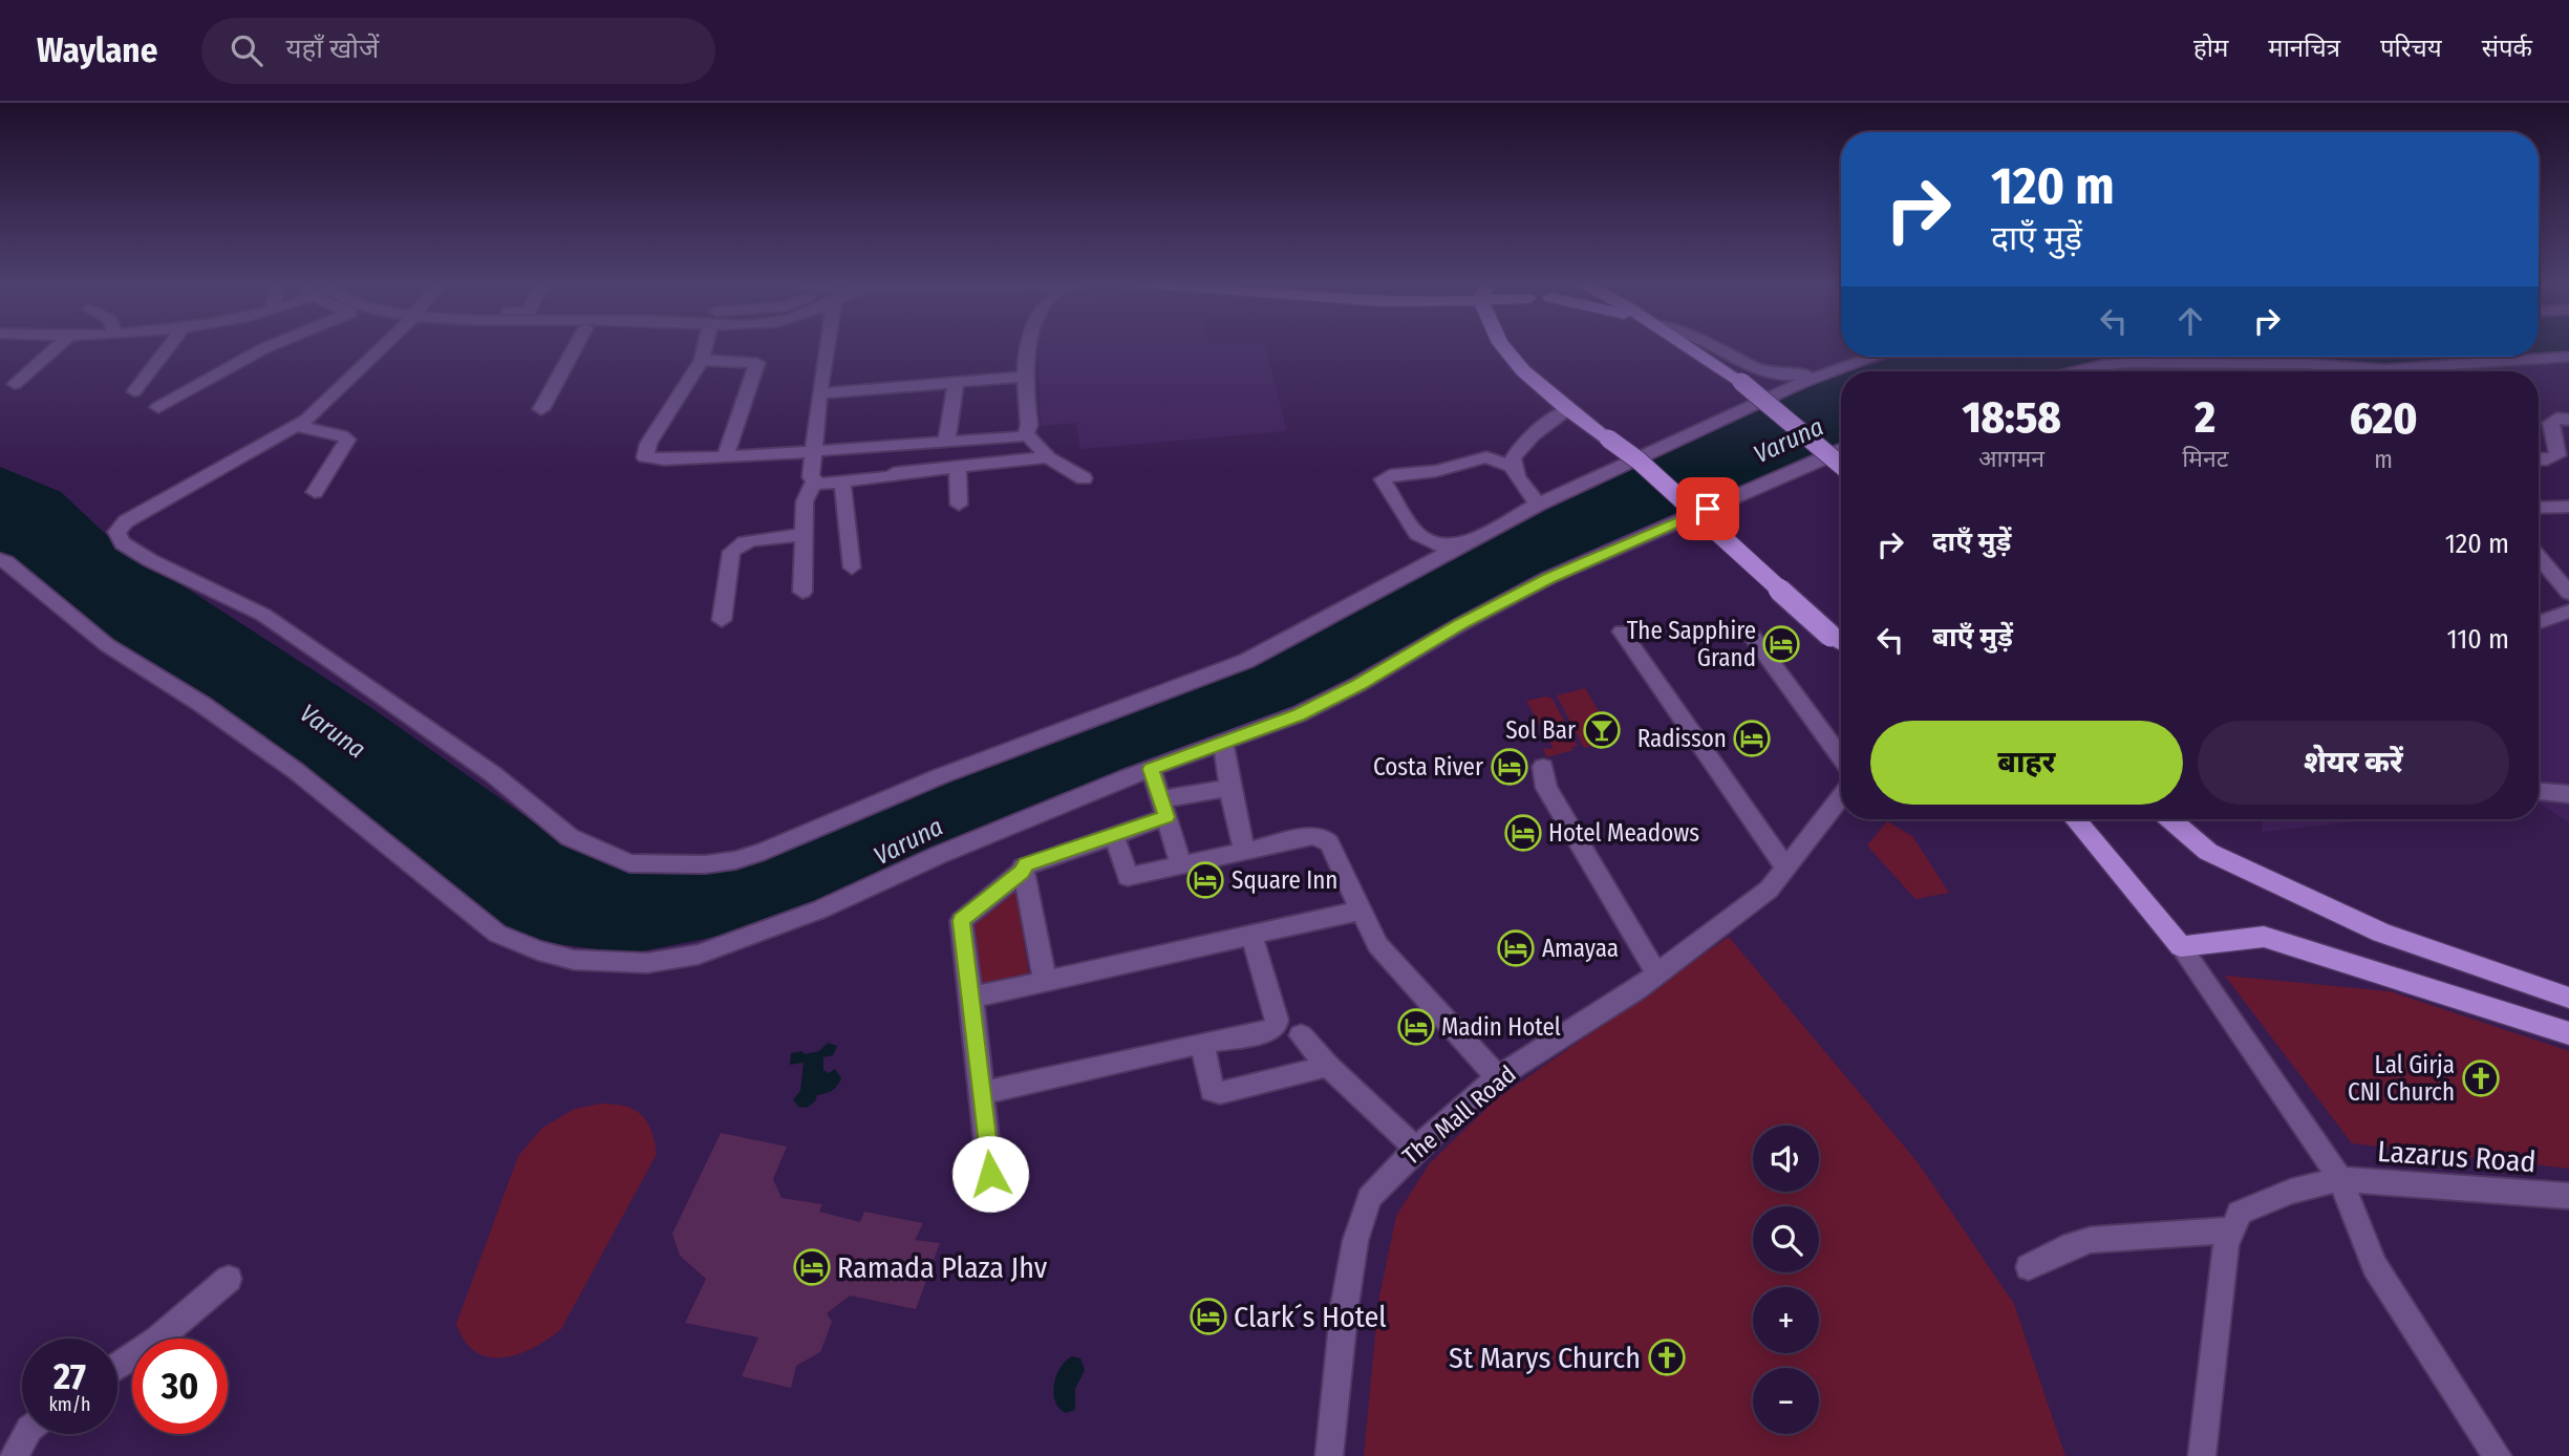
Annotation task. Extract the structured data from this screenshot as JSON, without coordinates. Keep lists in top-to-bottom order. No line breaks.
{"streets":{"street":["The Mall Road","Lazarus Road"]},"water":["Varuna"],"places":{"hotel":["The Sapphire Grand","Radisson","Costa River","Hotel Meadows","Square Inn","Amayaa","Madin Hotel","Ramada Plaza Jhv","Clark´s Hotel"],"bar":["Sol Bar"],"church":["Lal Girja CNI Church","St Marys Church"]},"page":{"header":"Waylane","search":"यहाँ खोजें","nav":["होम","मानचित्र","परिचय","संपर्क"],"turn":["120 m","दाएँ मुड़ें"],"eta":["18:58","आगमन","2","मिनट","620","m"],"list":[{"name":"दाएँ मुड़ें","value":"120 m"},{"name":"बाएँ मुड़ें","value":"110 m"}],"buttons":["बाहर","शेयर करें"],"map_buttons":["+","−"],"speed":"27 km/h","limit":"30"}}
